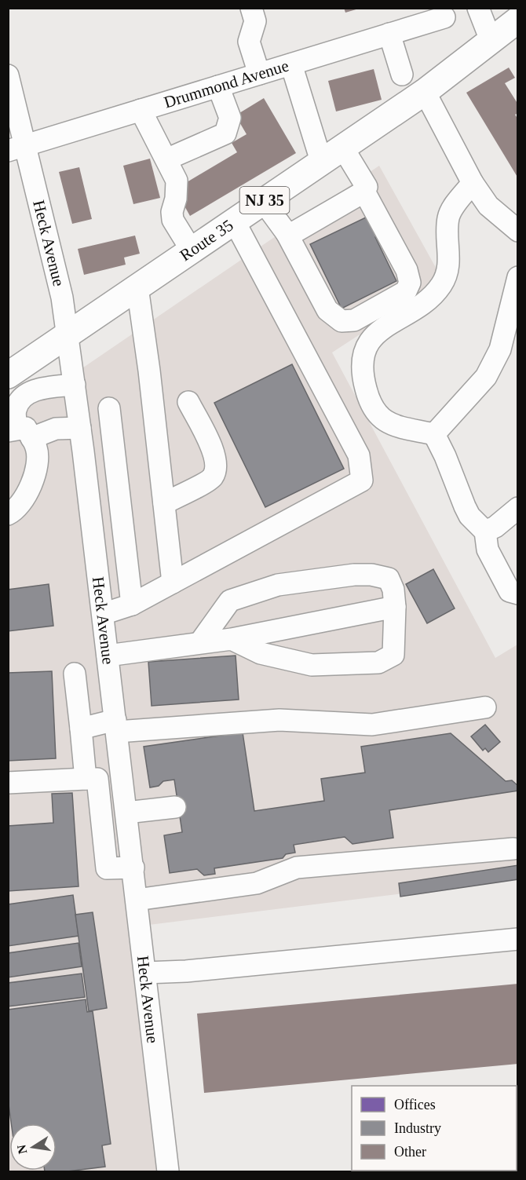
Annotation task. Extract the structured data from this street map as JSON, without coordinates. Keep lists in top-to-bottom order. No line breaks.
{"streets":{"main road":["NJ 35","Route 35"],"street":["Drummond Avenue","Heck Avenue"]},"crossings":[["Drummond Avenue","Heck Avenue"],["Route 35","Heck Avenue"]],"legend":["Offices","Industry","Other"],"north":"left"}
